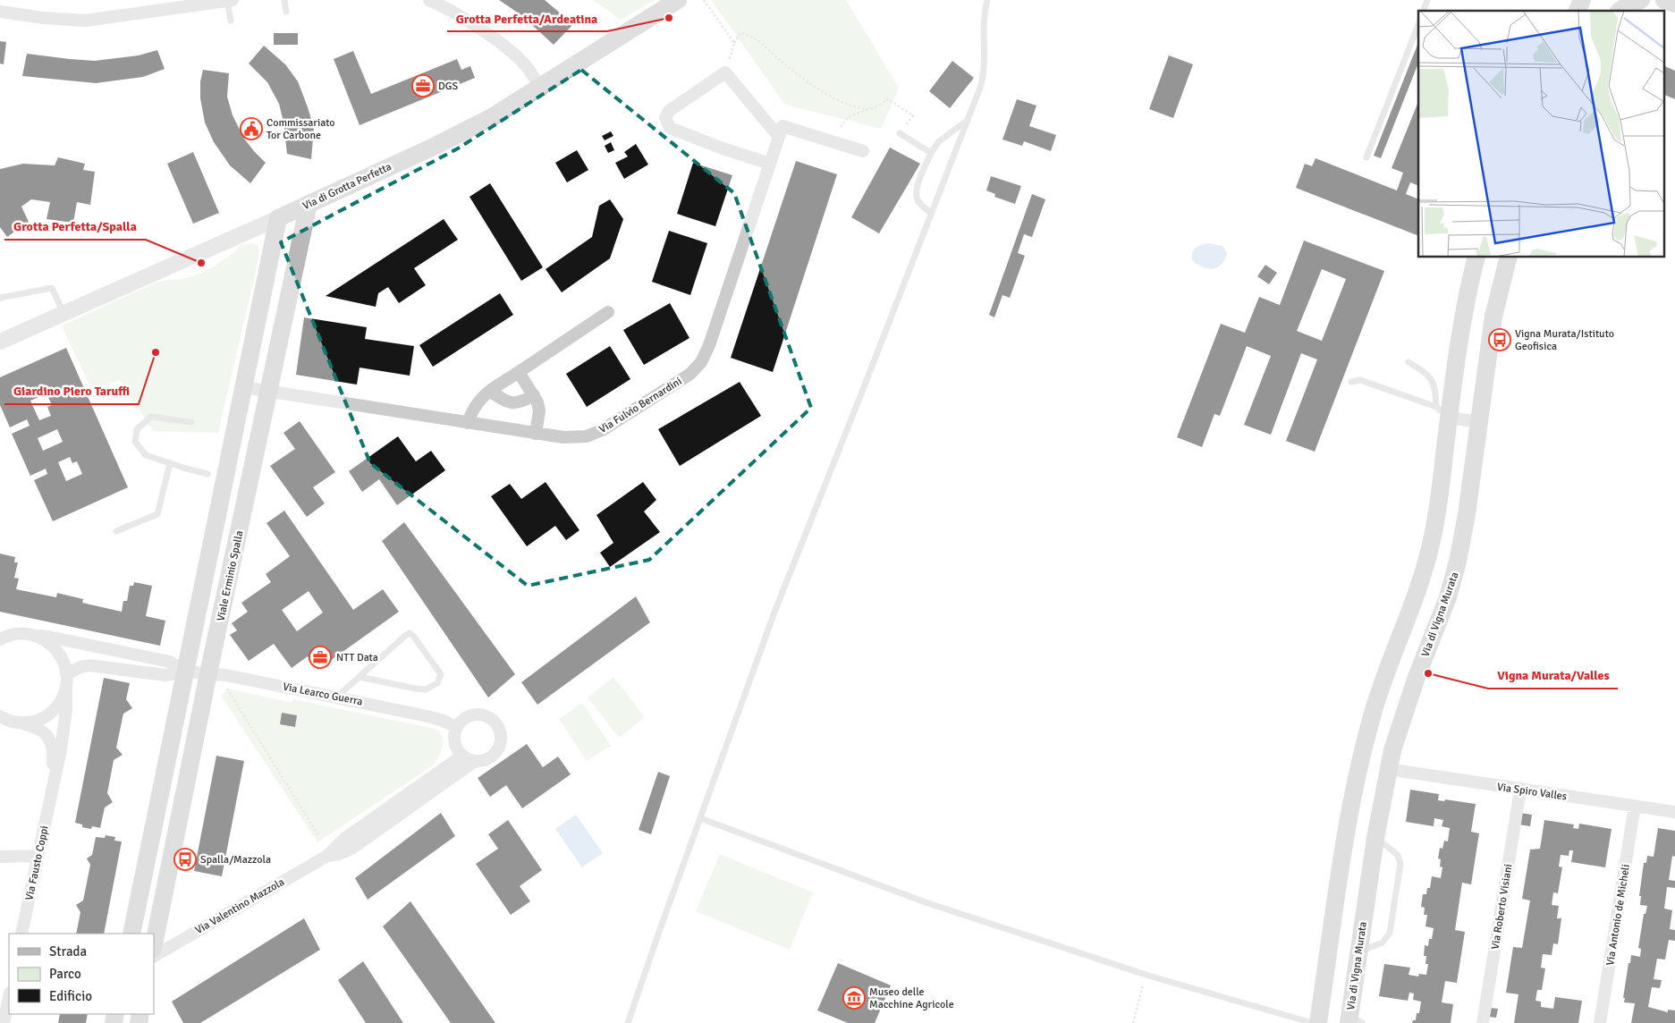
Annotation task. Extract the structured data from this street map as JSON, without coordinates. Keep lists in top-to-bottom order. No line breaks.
{"streets":{"main road":["Via di Grotta Perfetta","Viale Erminio Spalla","Via di Vigna Murata"],"street":["Via Fulvio Bernardini","Via Learco Guerra","Via Spiro Valles","Via Fausto Coppi","Via Valentino Mazzola","Via Roberto Visiani","Via Antonio de Micheli"]},"crossings":[["Via di Grotta Perfetta","Viale Erminio Spalla"],["Via Fulvio Bernardini","Viale Erminio Spalla"],["Viale Erminio Spalla","Via Learco Guerra"],["Via di Vigna Murata","Via Spiro Valles"],["Via Learco Guerra","Via Fausto Coppi"],["Via Learco Guerra","Via Valentino Mazzola"],["Via Spiro Valles","Via Roberto Visiani"],["Via Spiro Valles","Via Antonio de Micheli"]],"places":{"other":["Grotta Perfetta/Ardeatina","Grotta Perfetta/Spalla","Giardino Piero Taruffi","Vigna Murata/Valles"],"office":["DGS","NTT Data"],"public building":["Commissariato Tor Carbone"],"bus stop":["Vigna Murata/Istituto Geofisica","Spalla/Mazzola"],"museum":["Museo delle Macchine Agricole"]},"legend":["Strada","Parco","Edificio"]}
